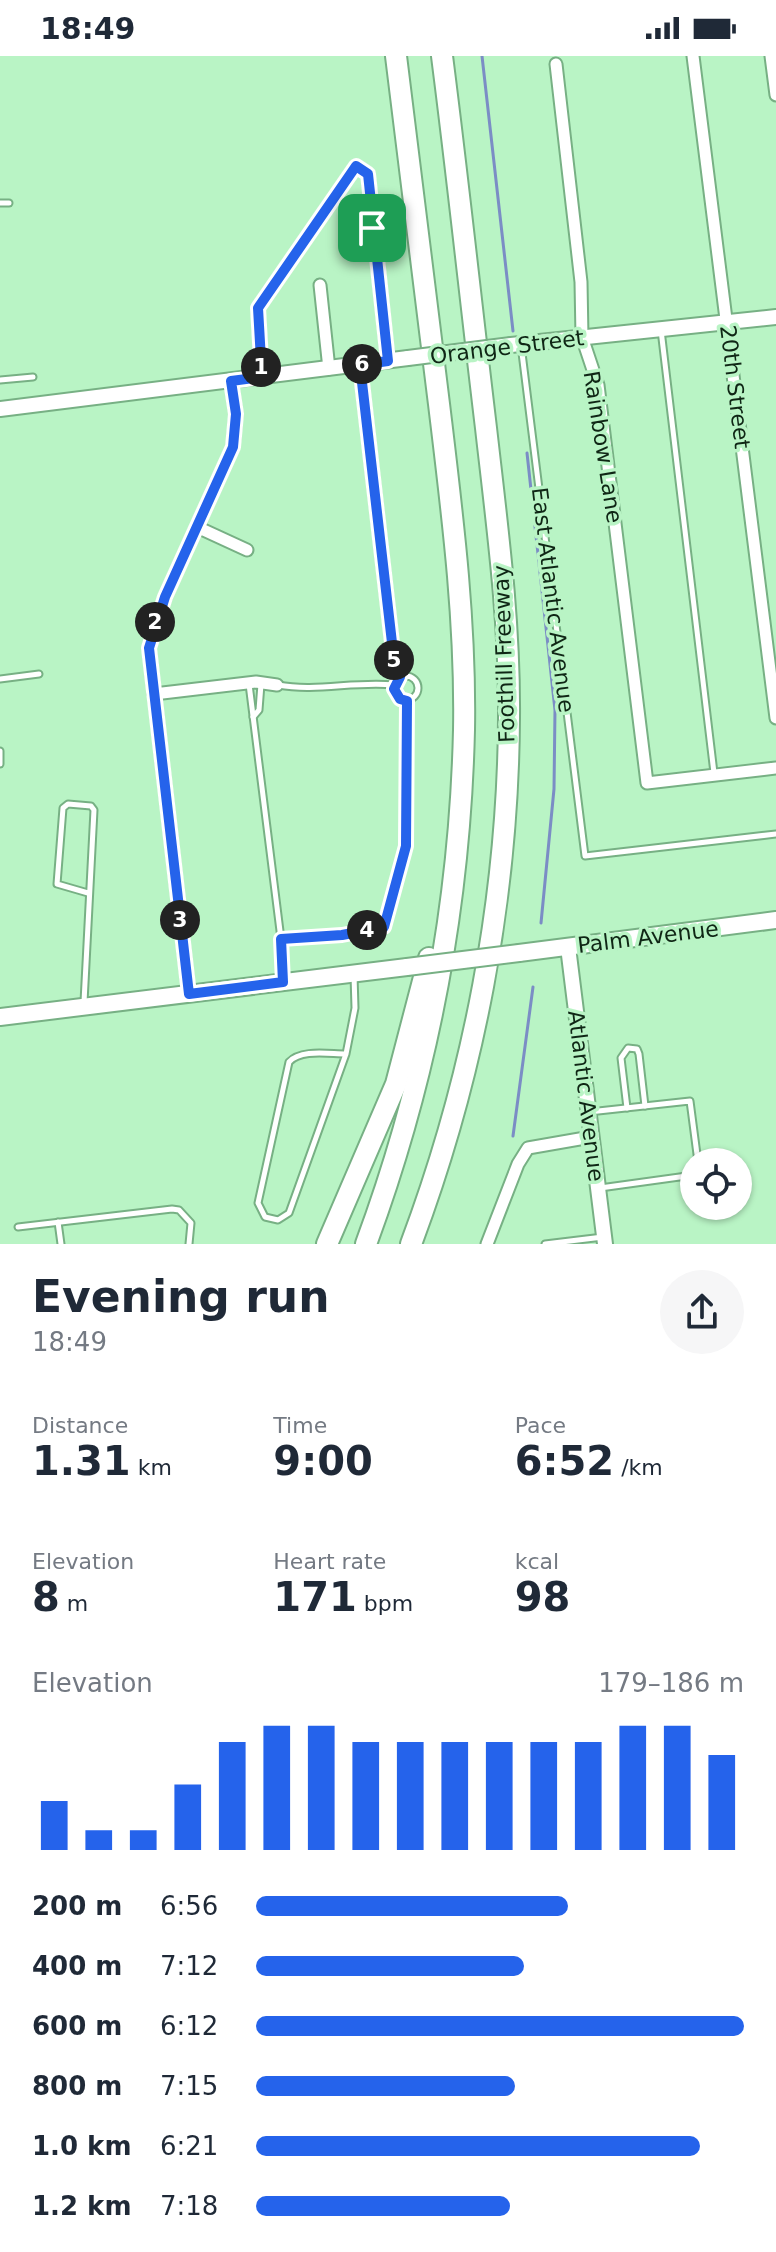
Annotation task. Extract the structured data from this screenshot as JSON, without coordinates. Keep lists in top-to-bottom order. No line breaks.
{"streets":{"highway":["Foothill Freeway"],"main road":["Palm Avenue"],"street":["Orange Street","20th Street","Rainbow Lane","Atlantic Avenue"],"lane":["East Atlantic Avenue"]},"crossings":[["Orange Street","20th Street"],["Orange Street","Rainbow Lane"],["Orange Street","East Atlantic Avenue"],["Palm Avenue","Atlantic Avenue"]],"page":{"status":"18:49","pins":["6","1","2","5","3","4"],"heading":["Evening run","18:49"],"stats":[["Distance","1.31 km"],["Time","9:00"],["Pace","6:52 /km"],["Elevation","8 m"],["Heart rate","171 bpm"],["kcal","98"]],"chart":["Elevation","179–186 m"],"list":[{"name":"200 m","note":"6:56"},{"name":"400 m","note":"7:12"},{"name":"600 m","note":"6:12"},{"name":"800 m","note":"7:15"},{"name":"1.0 km","note":"6:21"},{"name":"1.2 km","note":"7:18"}]}}
